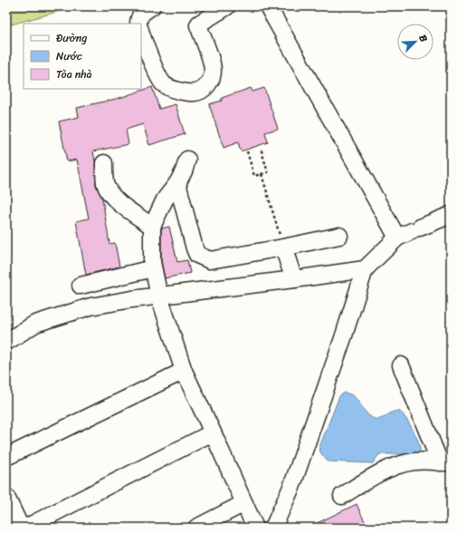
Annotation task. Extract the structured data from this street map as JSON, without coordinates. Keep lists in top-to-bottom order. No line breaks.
{"legend":["Đường","Nước","Tòa nhà"],"north":"top right"}
